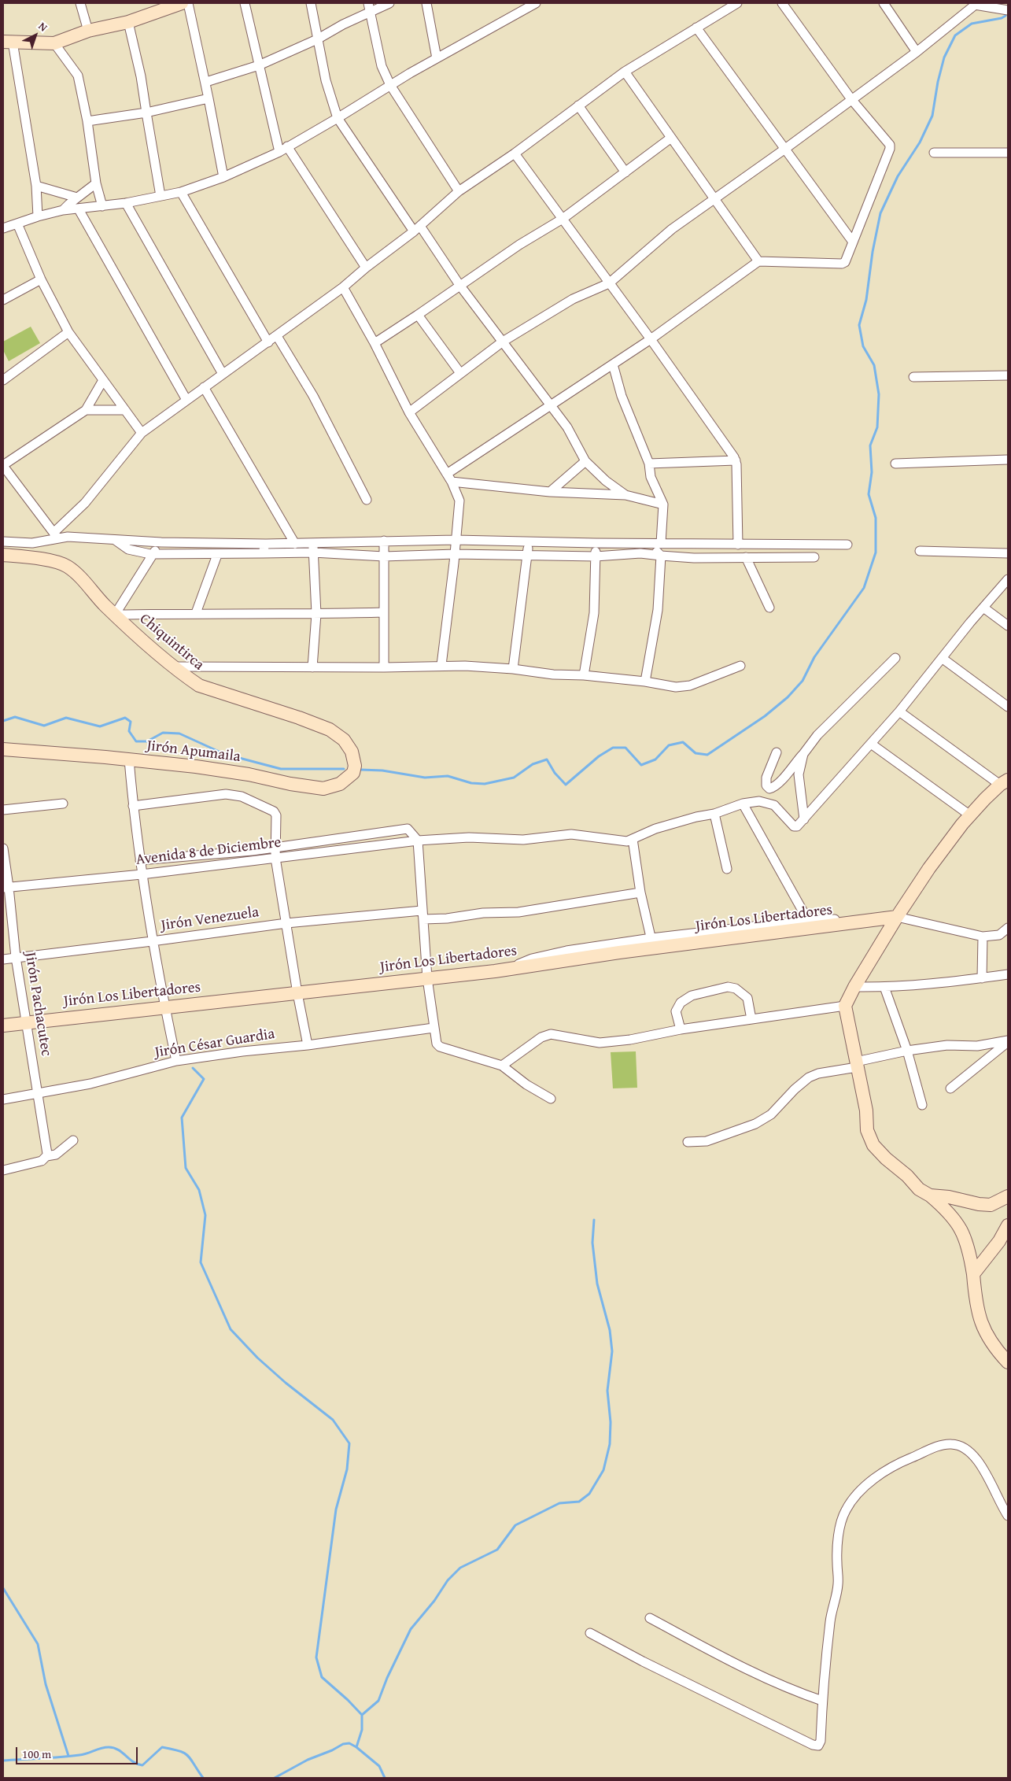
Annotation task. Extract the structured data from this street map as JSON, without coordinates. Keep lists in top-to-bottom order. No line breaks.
{"streets":{"street":["Chiquintirca","Jirón Apumaila","Avenida 8 de Diciembre","Jirón Los Libertadores","Jirón Venezuela","Jirón Pachacutec","Jirón César Guardia"]},"crossings":[["Chiquintirca","Jirón Apumaila"],["Avenida 8 de Diciembre","Jirón Pachacutec"],["Jirón Los Libertadores","Jirón Pachacutec"],["Jirón Venezuela","Jirón Pachacutec"],["Jirón Pachacutec","Jirón César Guardia"]],"scale_bar":"100 m","north":"top right"}
